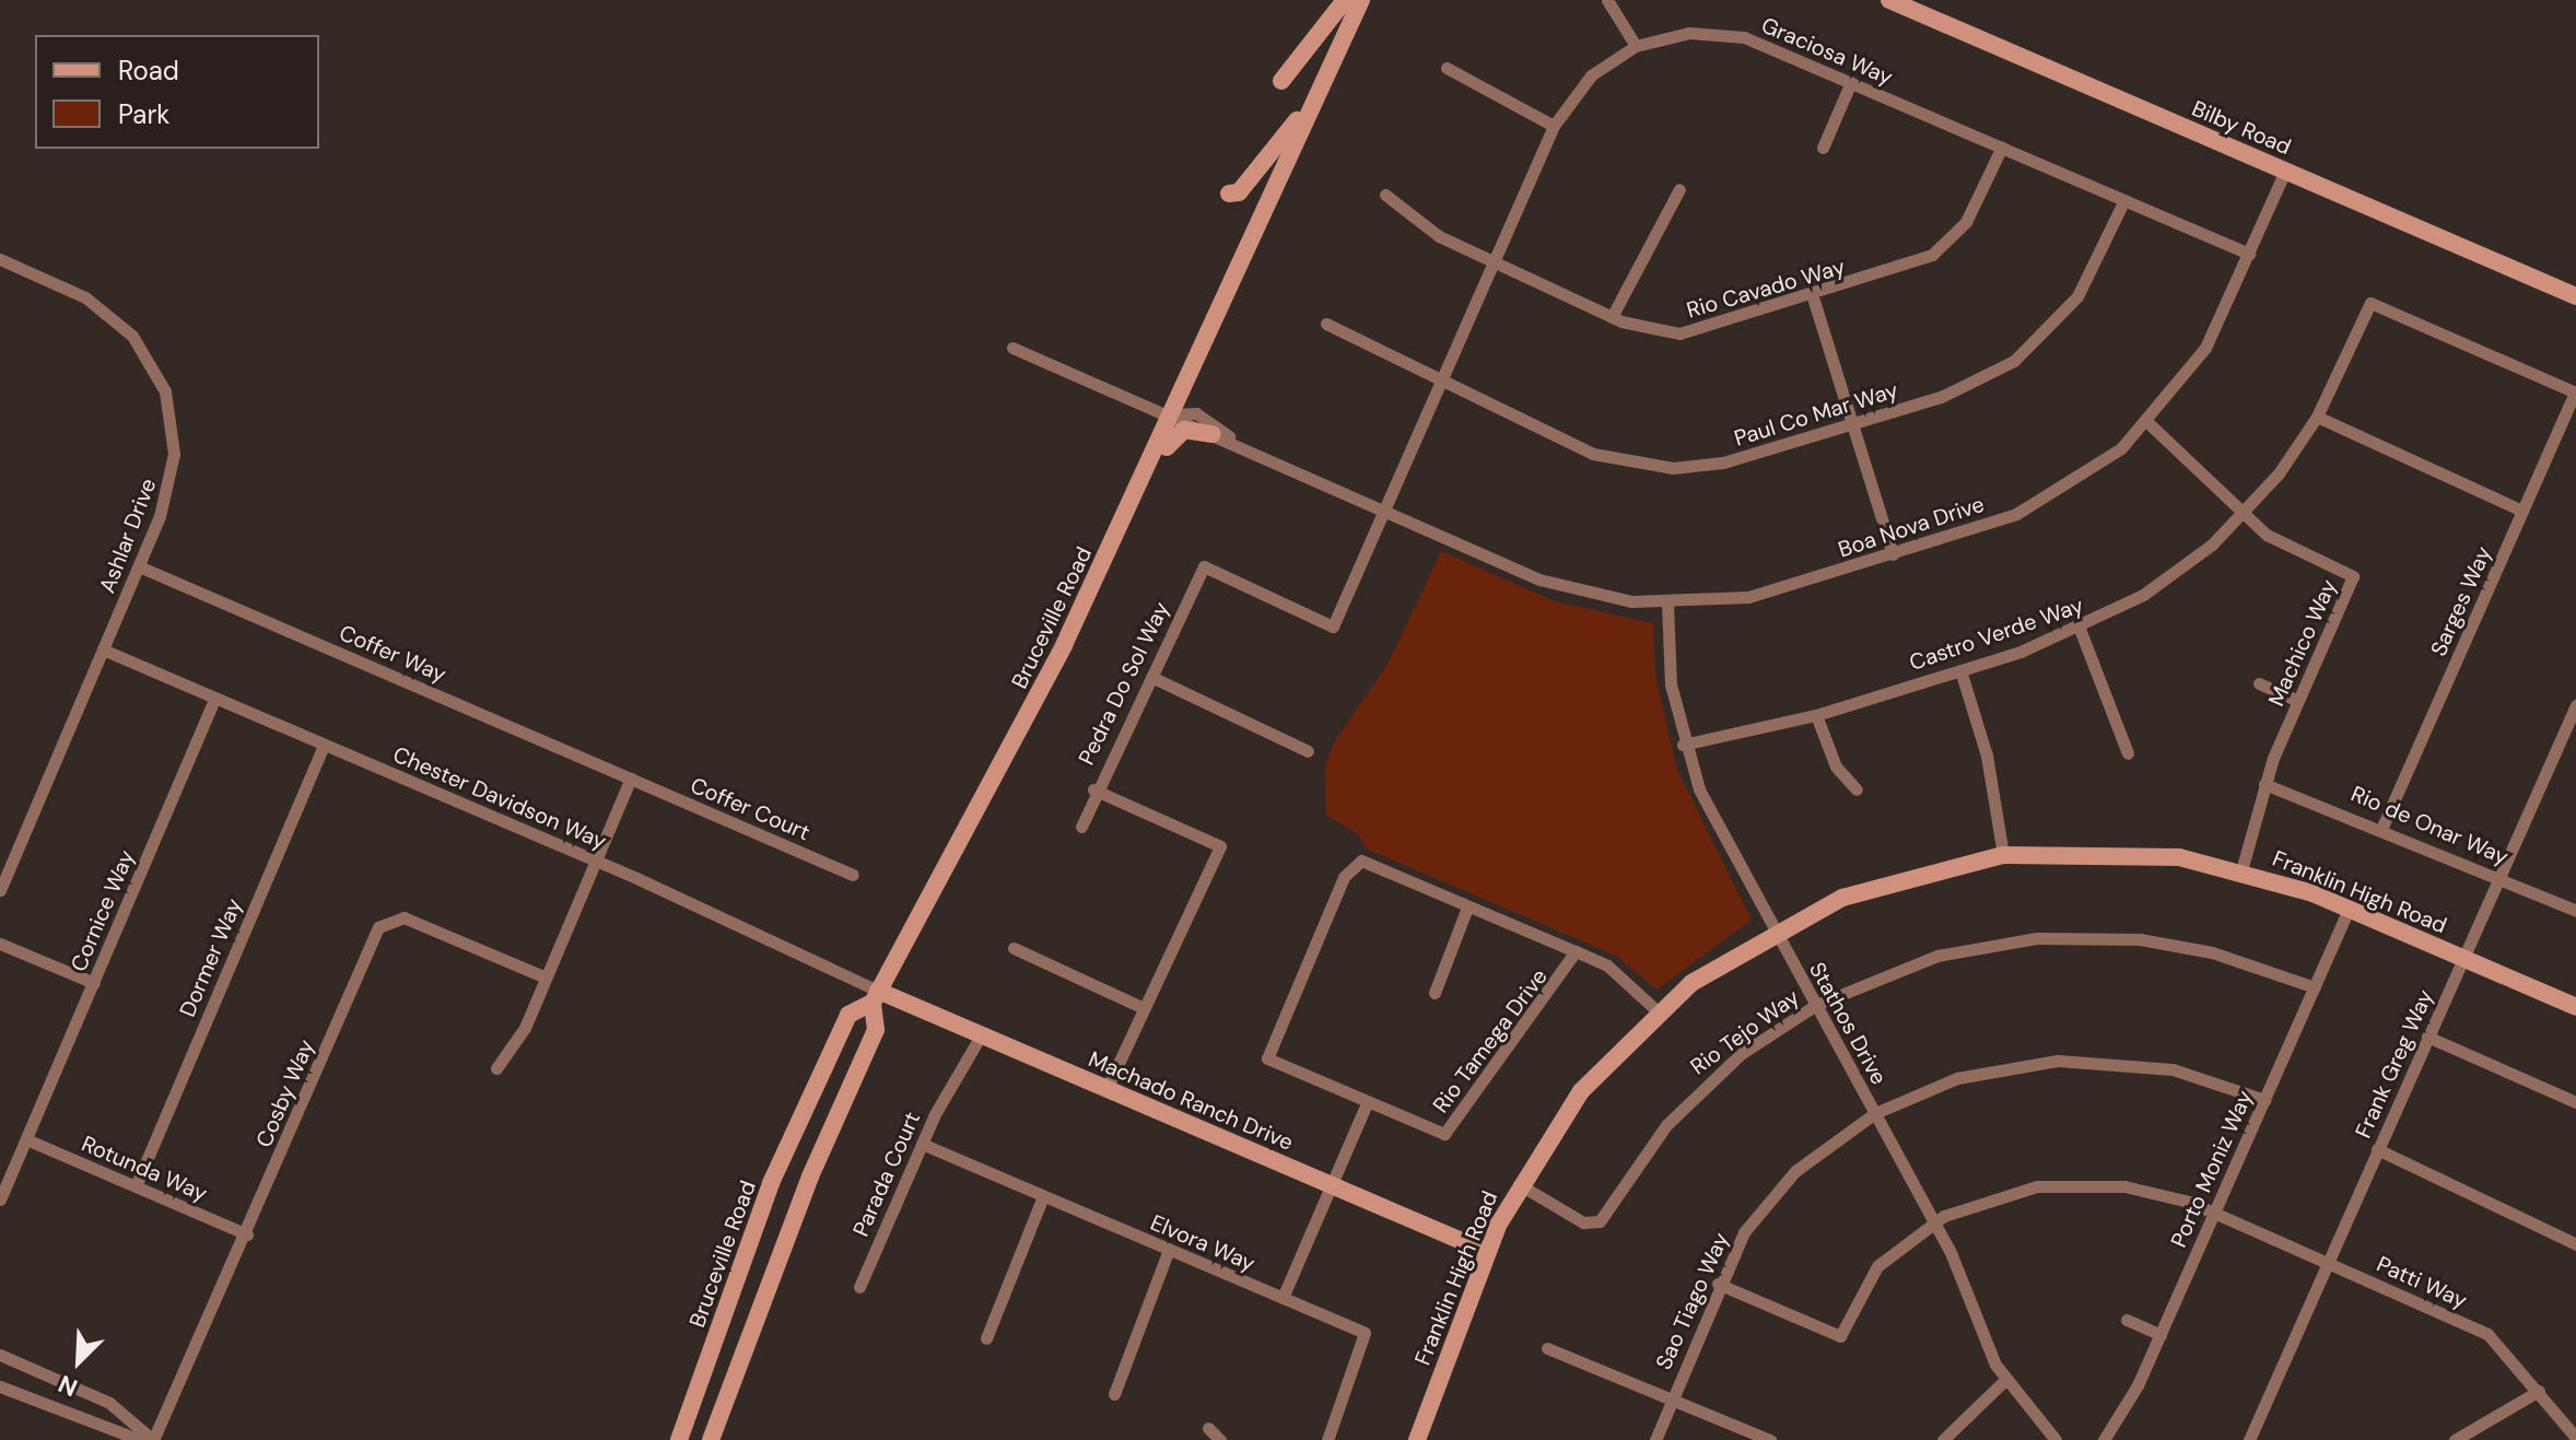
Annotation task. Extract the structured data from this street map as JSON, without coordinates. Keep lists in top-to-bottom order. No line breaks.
{"streets":{"main road":["Bilby Road","Bruceville Road","Franklin High Road","Machado Ranch Drive"],"street":["Graciosa Way","Rio Cavado Way","Paul Co Mar Way","Boa Nova Drive","Ashlar Drive","Sarges Way","Castro Verde Way","Machico Way","Coffer Way","Pedra Do Sol Way","Chester Davidson Way","Coffer Court","Rio de Onar Way","Cornice Way","Dormer Way","Stathos Drive","Rio Tejo Way","Rio Tamega Drive","Frank Greg Way","Cosby Way","Rotunda Way","Porto Moniz Way","Parada Court","Elvora Way","Patti Way","Sao Tiago Way"]},"crossings":[["Graciosa Way","Rio Cavado Way"],["Graciosa Way","Paul Co Mar Way"],["Graciosa Way","Boa Nova Drive"],["Graciosa Way","Pedra Do Sol Way"],["Bilby Road","Boa Nova Drive"],["Boa Nova Drive","Bruceville Road"],["Boa Nova Drive","Machico Way"],["Boa Nova Drive","Pedra Do Sol Way"],["Boa Nova Drive","Stathos Drive"],["Ashlar Drive","Coffer Way"],["Ashlar Drive","Chester Davidson Way"],["Sarges Way","Castro Verde Way"],["Sarges Way","Rio de Onar Way"],["Bruceville Road","Chester Davidson Way"],["Bruceville Road","Machado Ranch Drive"],["Castro Verde Way","Machico Way"],["Castro Verde Way","Stathos Drive"],["Machico Way","Rio de Onar Way"],["Machico Way","Franklin High Road"],["Coffer Way","Coffer Court"],["Pedra Do Sol Way","Machado Ranch Drive"],["Chester Davidson Way","Cornice Way"],["Chester Davidson Way","Dormer Way"],["Chester Davidson Way","Machado Ranch Drive"],["Rio de Onar Way","Frank Greg Way"],["Franklin High Road","Stathos Drive"],["Franklin High Road","Rio Tejo Way"],["Franklin High Road","Rio Tamega Drive"],["Franklin High Road","Frank Greg Way"],["Franklin High Road","Machado Ranch Drive"],["Franklin High Road","Porto Moniz Way"],["Cornice Way","Rotunda Way"],["Dormer Way","Rotunda Way"],["Stathos Drive","Rio Tejo Way"],["Stathos Drive","Patti Way"],["Stathos Drive","Sao Tiago Way"],["Rio Tejo Way","Porto Moniz Way"],["Frank Greg Way","Patti Way"],["Cosby Way","Rotunda Way"],["Machado Ranch Drive","Parada Court"],["Porto Moniz Way","Patti Way"],["Porto Moniz Way","Sao Tiago Way"],["Parada Court","Elvora Way"],["Patti Way","Sao Tiago Way"]],"legend":["Road","Park"],"north":"bottom left"}
